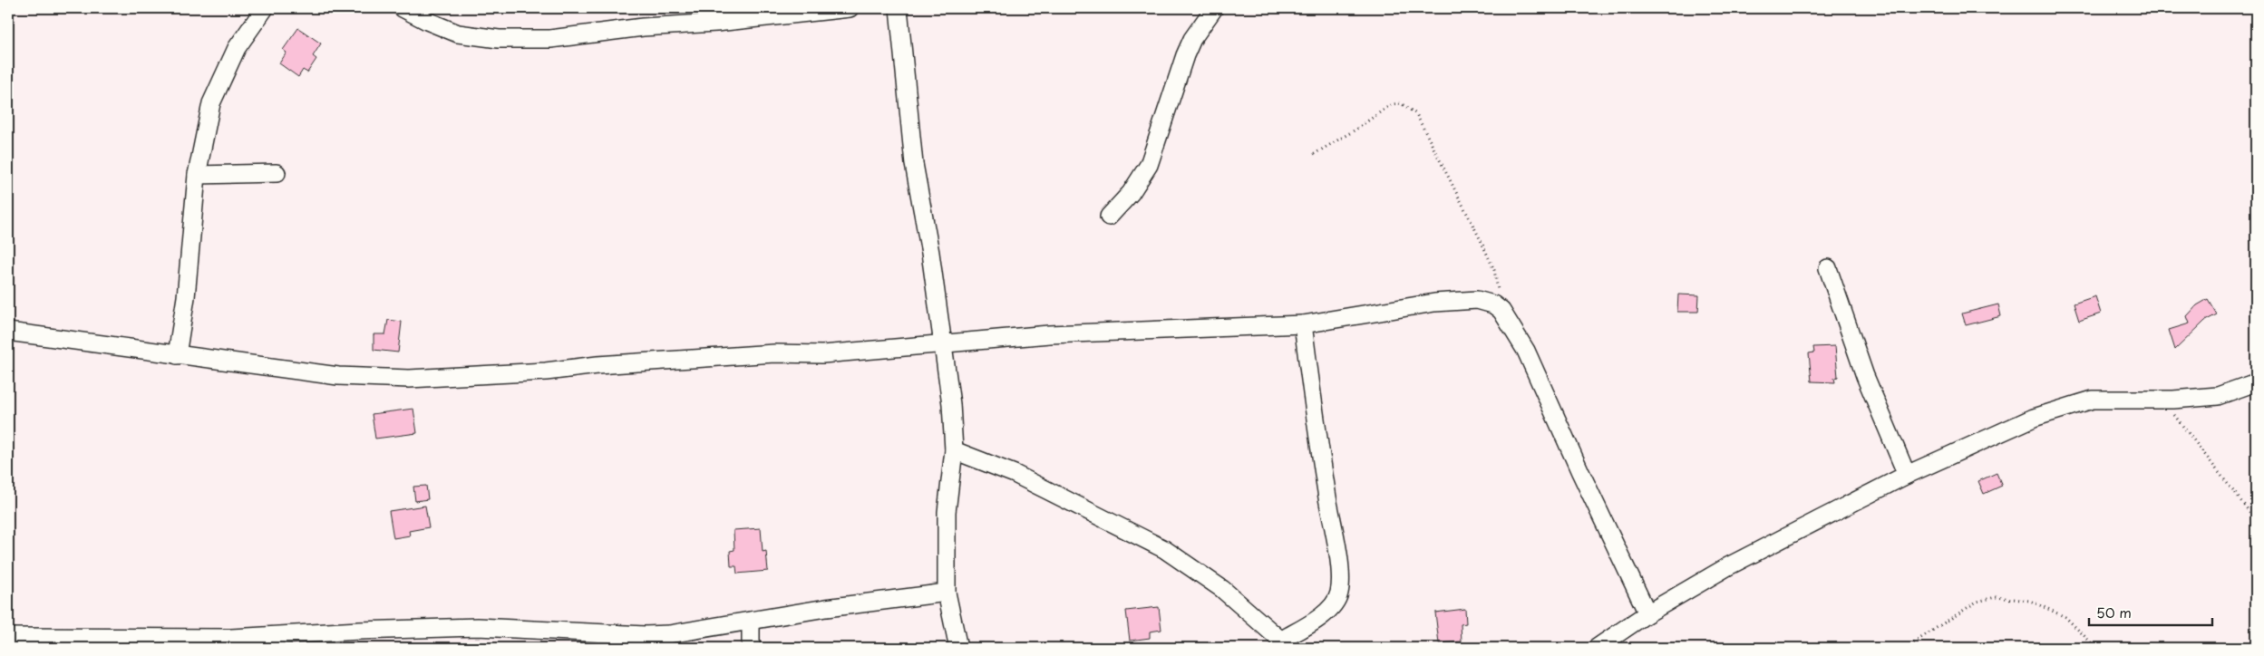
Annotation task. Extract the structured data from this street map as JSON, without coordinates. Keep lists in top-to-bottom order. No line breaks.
{"scale_bar":"50 m"}
